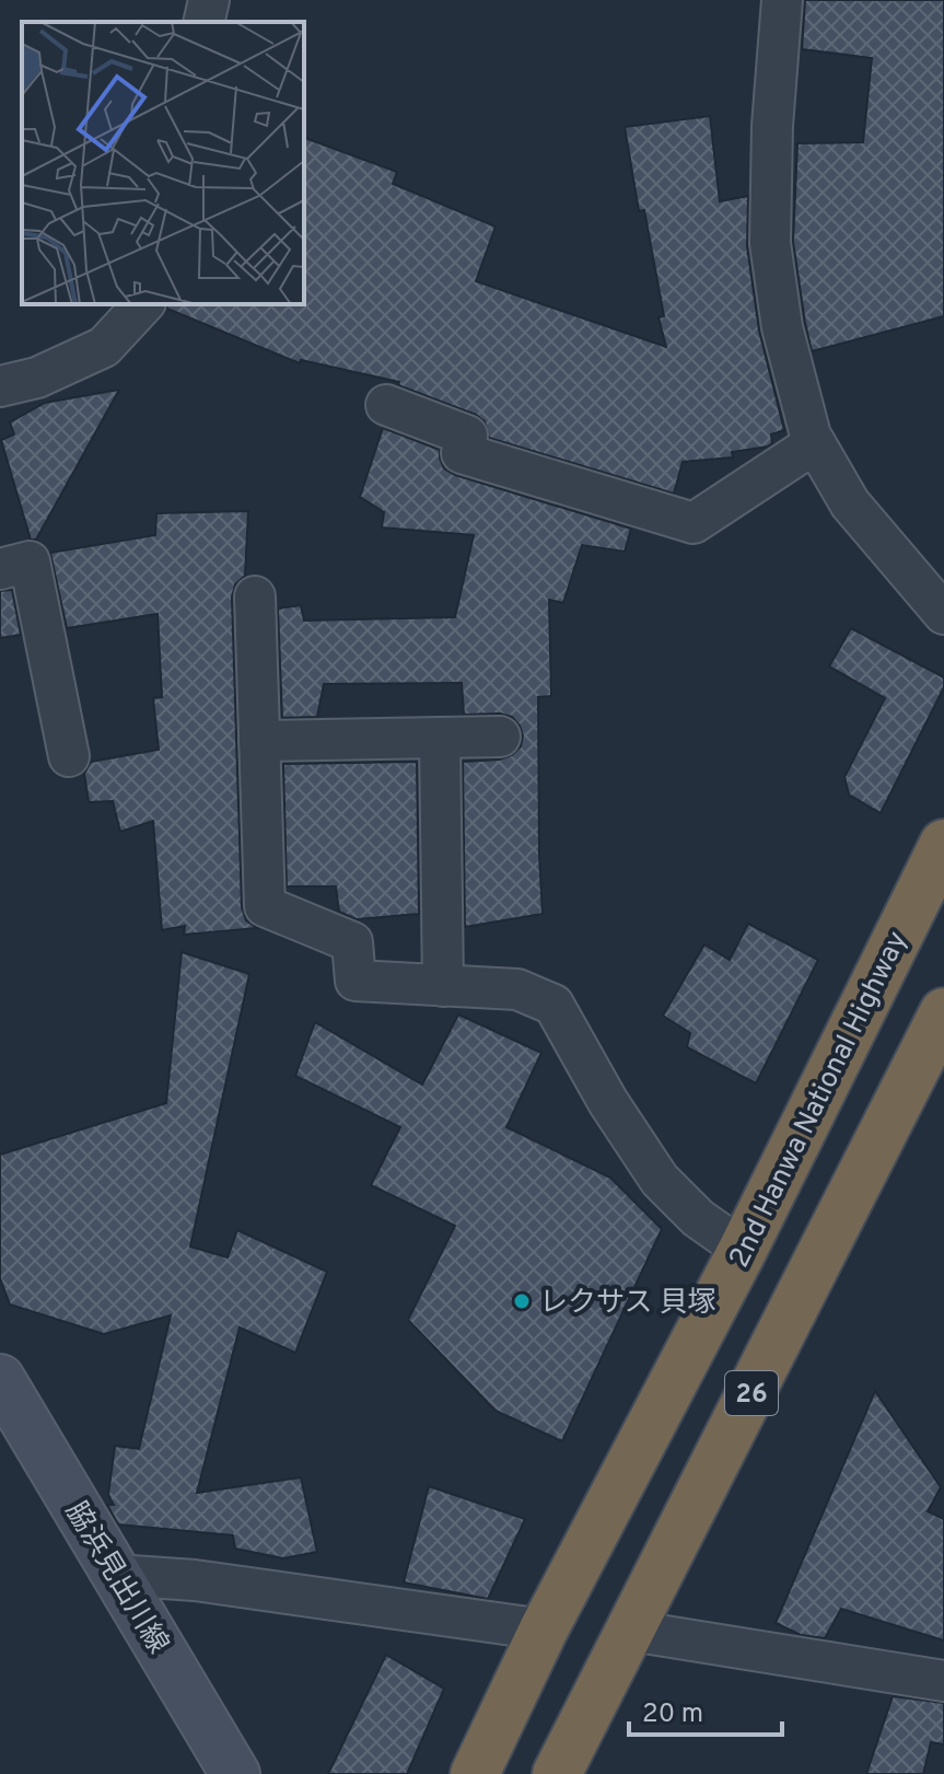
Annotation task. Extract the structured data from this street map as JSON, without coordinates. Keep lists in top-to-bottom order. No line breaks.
{"streets":{"highway":["2nd Hanwa National Highway","26"],"street":["脇浜見出川線"]},"places":["レクサス 貝塚"],"scale_bar":"20 m"}
